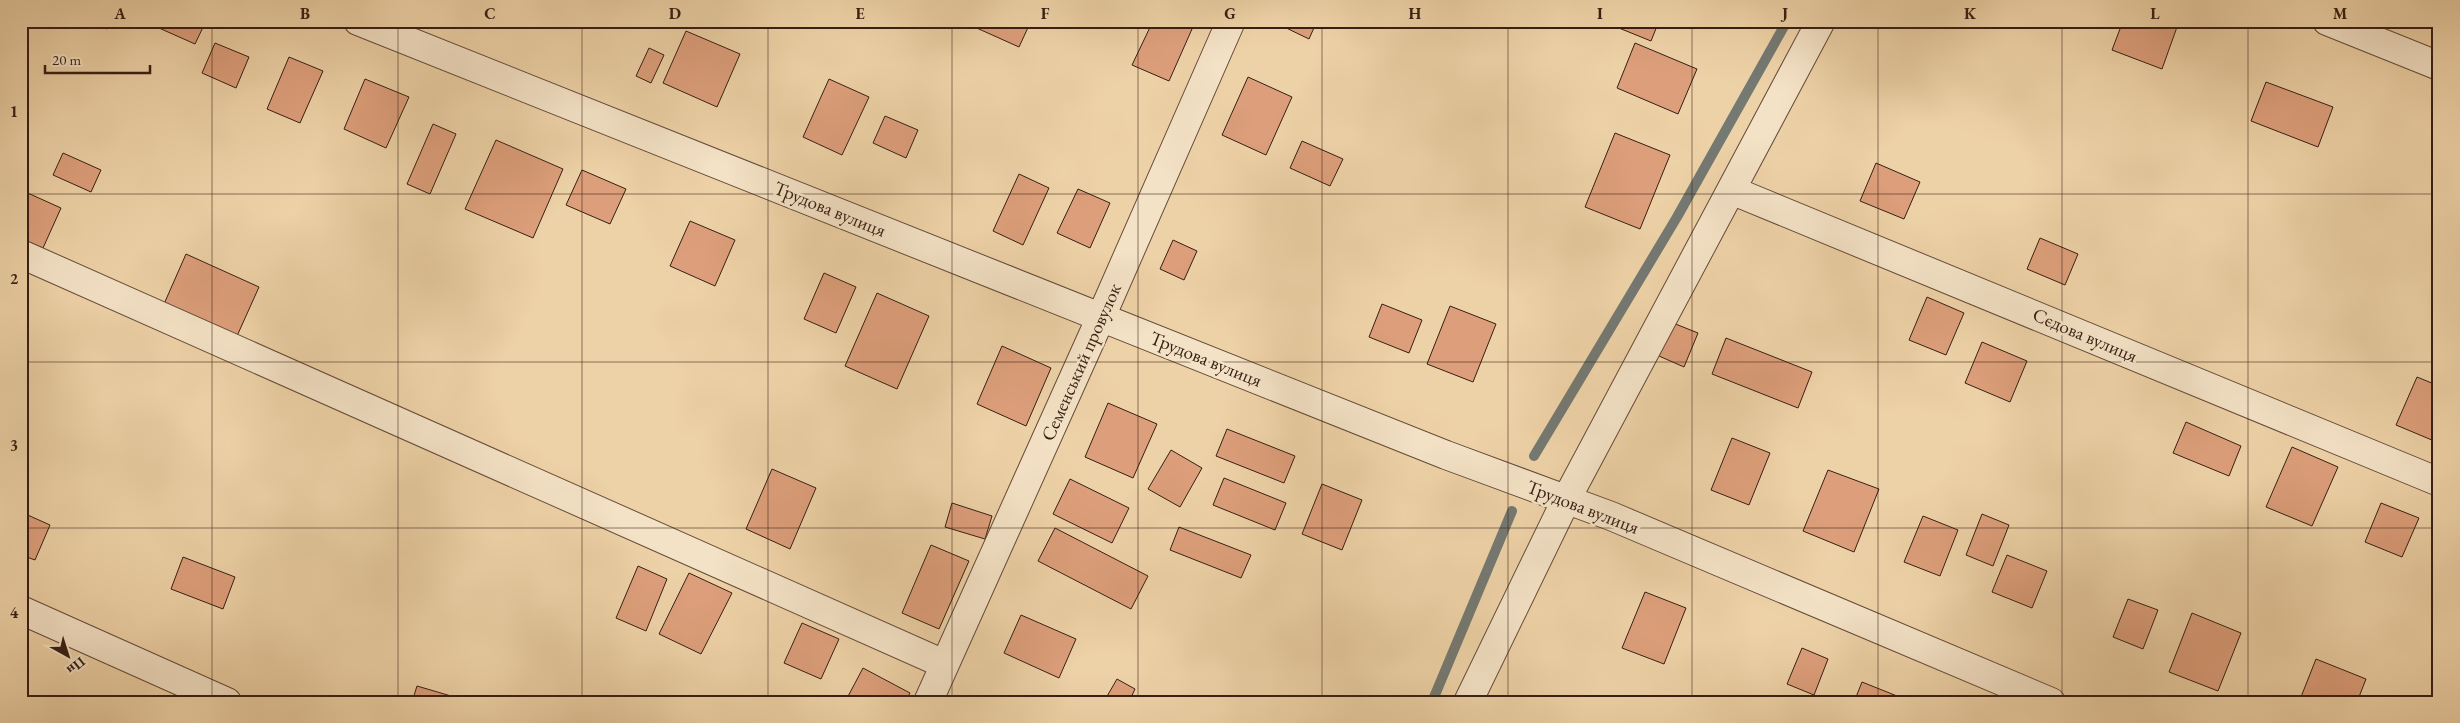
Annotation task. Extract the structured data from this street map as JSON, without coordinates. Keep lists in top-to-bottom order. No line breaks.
{"streets":{"street":["Трудова вулиця","Сєдова вулиця","Семенський провулок"]},"crossings":[["Трудова вулиця","Семенський провулок"]],"scale_bar":"20 m","north":"bottom right","grid":{"columns":["A","B","C","D","E","F","G","H","I","J","K","L","M"],"rows":["1","2","3","4"]}}
